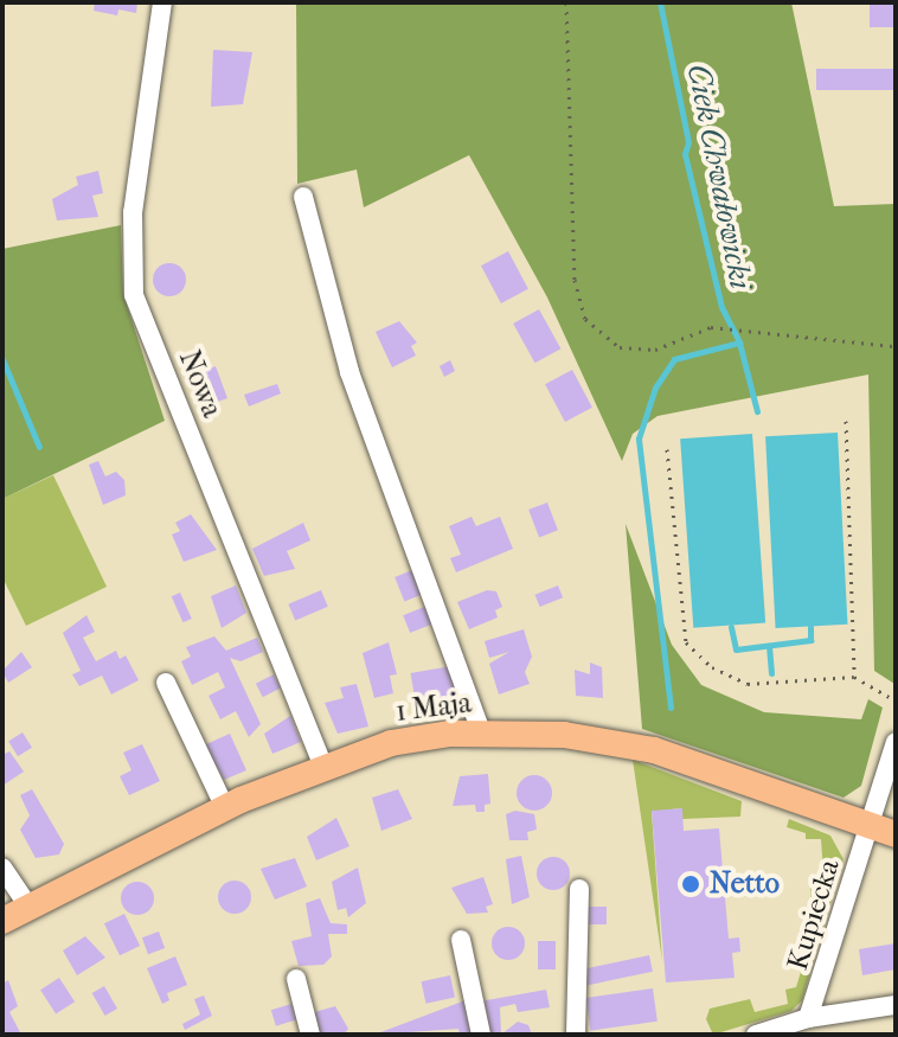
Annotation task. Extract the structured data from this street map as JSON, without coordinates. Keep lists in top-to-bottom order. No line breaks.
{"streets":{"main road":["1 Maja"],"street":["Nowa","Kupiecka"]},"crossings":[["Nowa","1 Maja"],["1 Maja","Kupiecka"]],"water":["Ciek Chwałowicki"],"places":["Netto"]}
